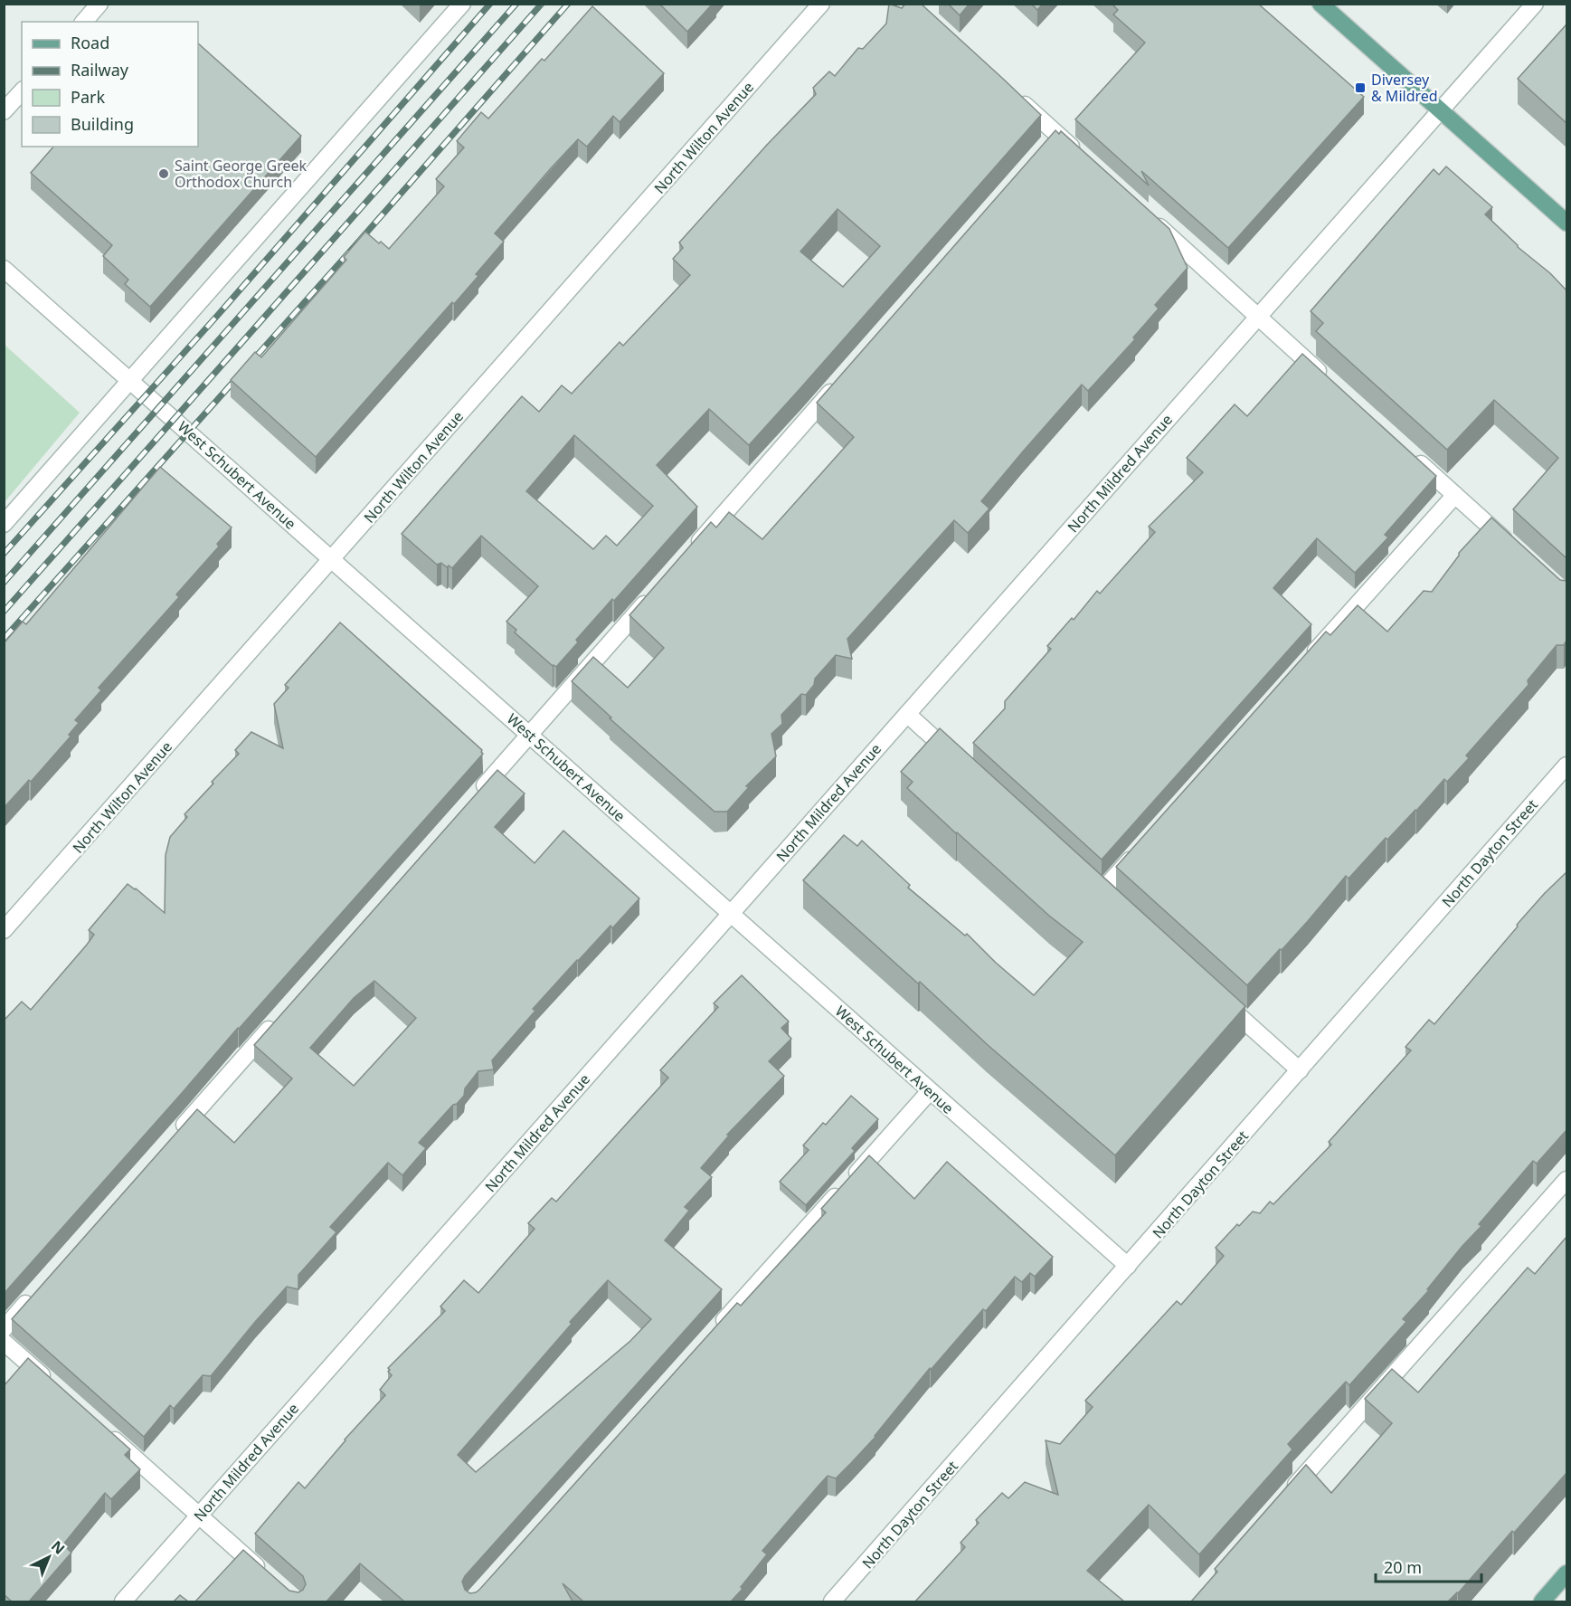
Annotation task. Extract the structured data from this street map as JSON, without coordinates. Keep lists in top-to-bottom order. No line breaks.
{"streets":{"street":["North Wilton Avenue","North Mildred Avenue","West Schubert Avenue","North Dayton Street"]},"crossings":[["North Wilton Avenue","West Schubert Avenue"],["North Mildred Avenue","West Schubert Avenue"],["West Schubert Avenue","North Dayton Street"]],"places":{"transit":["Diversey & Mildred"],"other":["Saint George Greek Orthodox Church"]},"legend":["Road","Railway","Park","Building"],"scale_bar":"20 m","north":"top right"}
